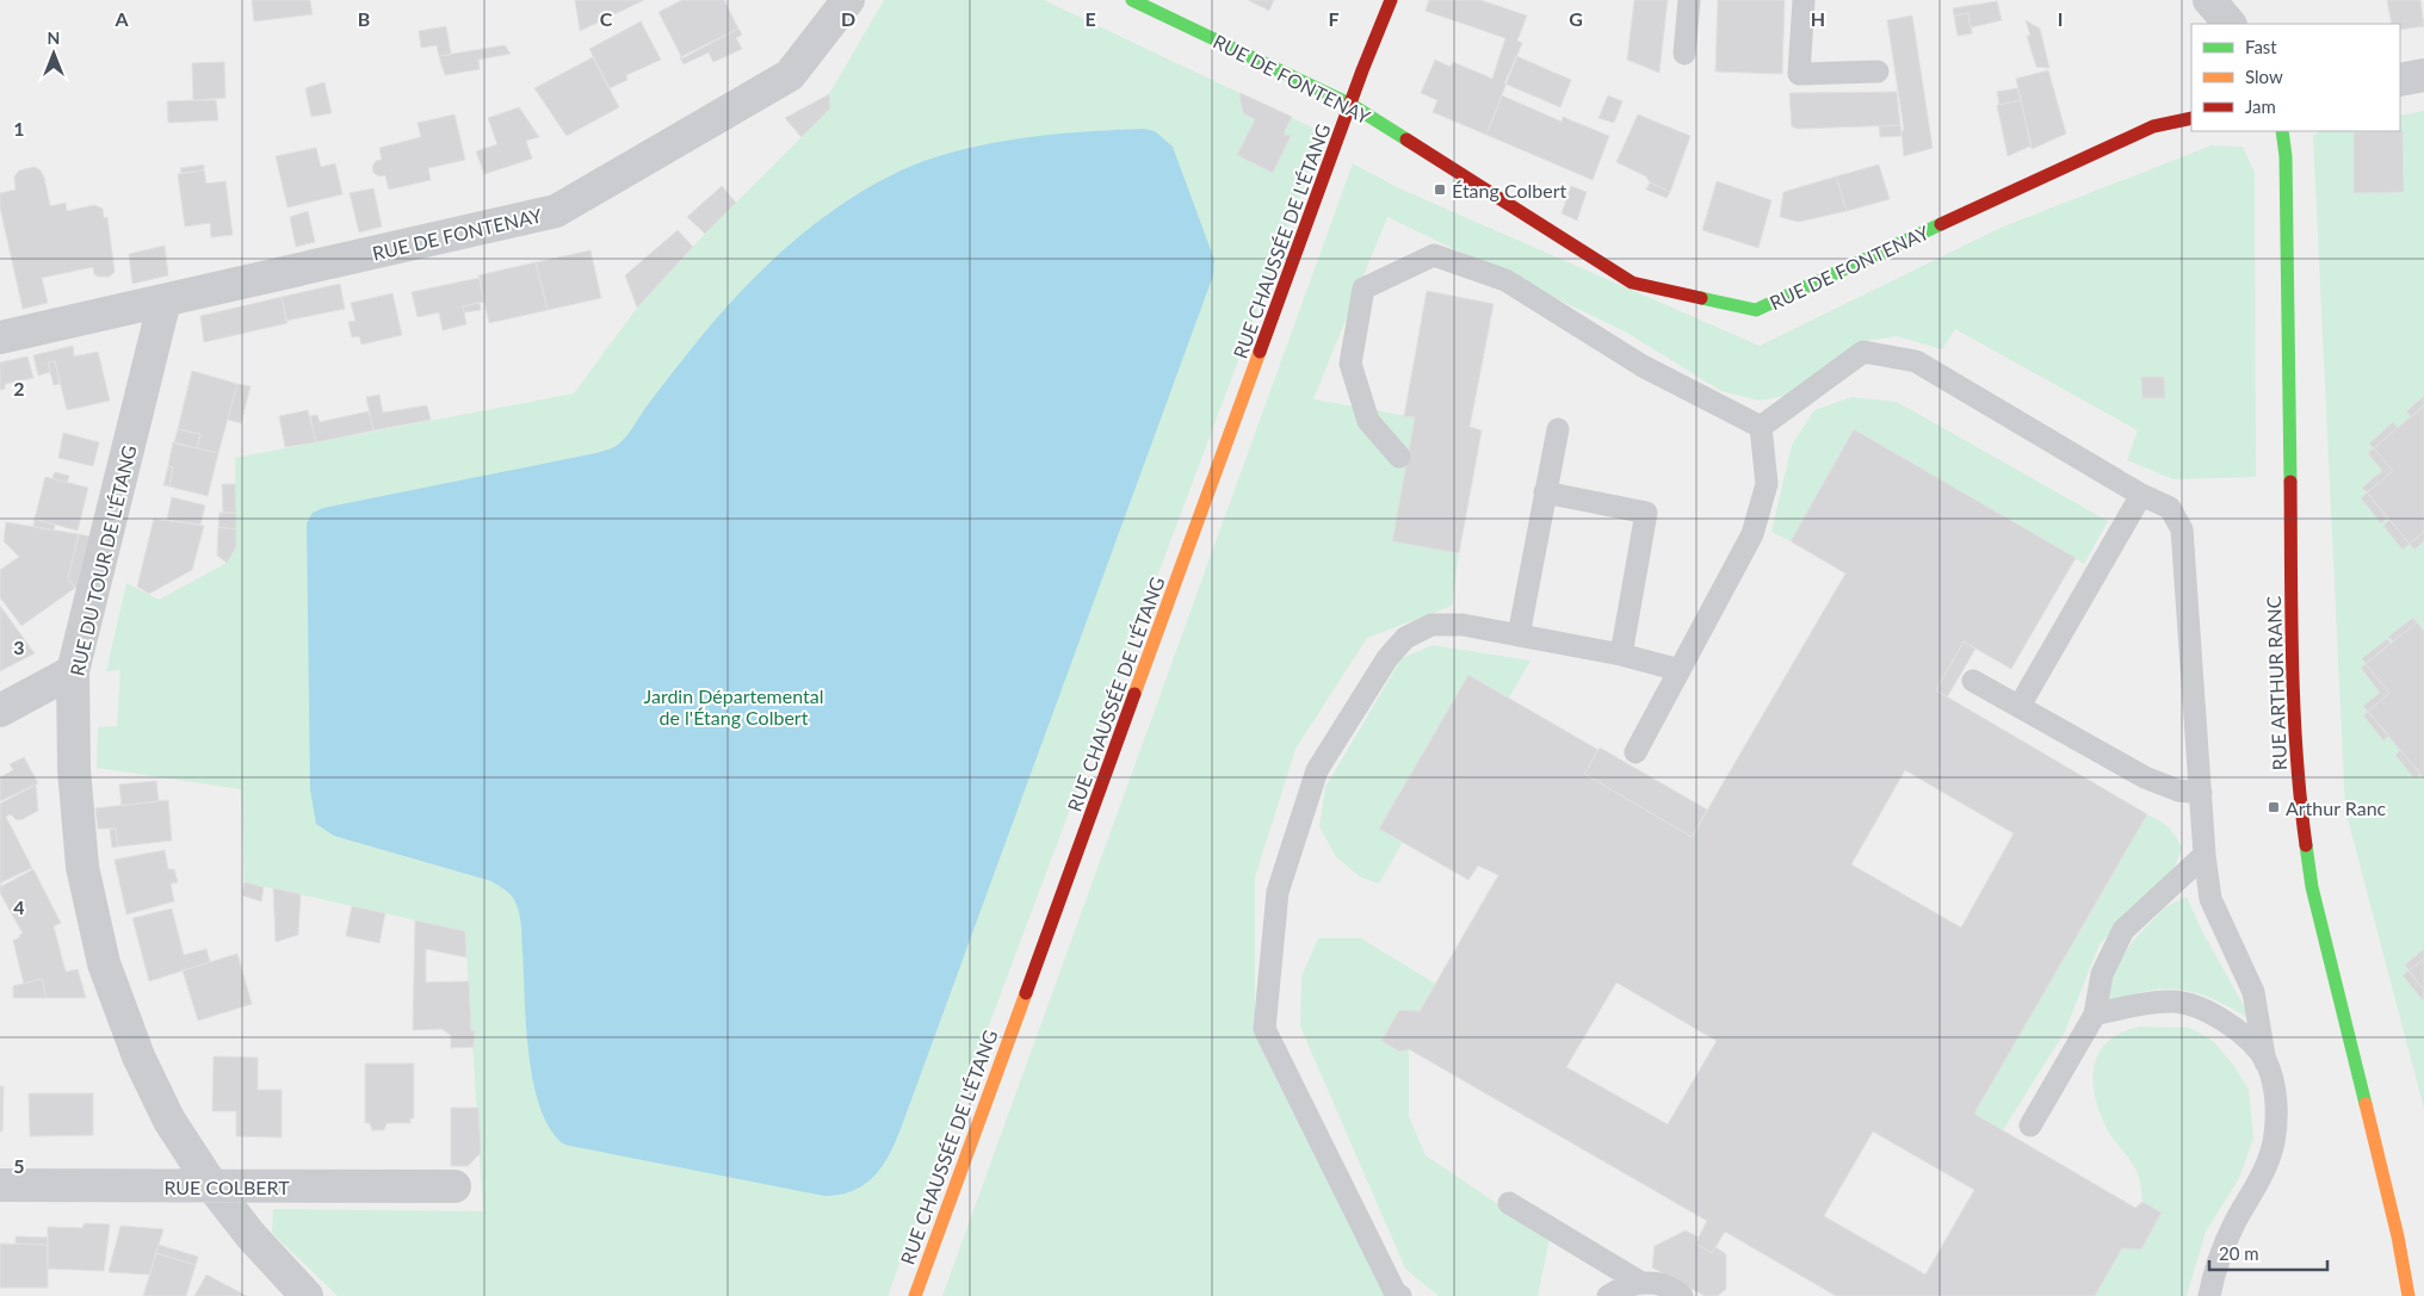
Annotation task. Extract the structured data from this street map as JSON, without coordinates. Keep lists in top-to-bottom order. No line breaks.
{"streets":{"street":["RUE DE FONTENAY","RUE CHAUSSÉE DE L'ÉTANG","RUE DU TOUR DE L'ÉTANG","RUE ARTHUR RANC","RUE COLBERT"]},"crossings":[["RUE DE FONTENAY","RUE CHAUSSÉE DE L'ÉTANG"],["RUE DE FONTENAY","RUE DU TOUR DE L'ÉTANG"],["RUE DU TOUR DE L'ÉTANG","RUE COLBERT"]],"parks":["Jardin Départemental de l'Étang Colbert"],"places":{"transit":["Étang Colbert","Arthur Ranc"]},"legend":["Fast","Slow","Jam"],"scale_bar":"20 m","north":"top","grid":{"columns":["A","B","C","D","E","F","G","H","I"],"rows":["1","2","3","4","5"]}}
